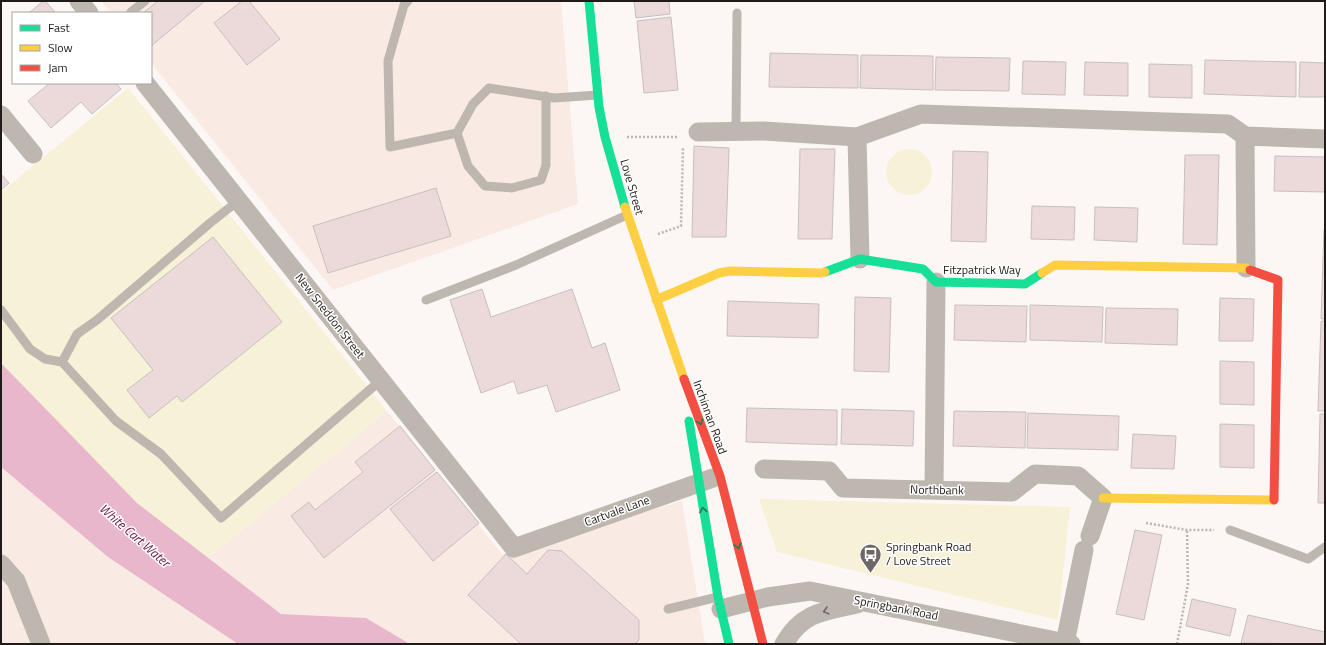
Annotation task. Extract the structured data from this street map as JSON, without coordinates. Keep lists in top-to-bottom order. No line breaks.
{"streets":{"street":["Love Street","Fitzpatrick Way","New Sneddon Street","Inchinnan Road","Northbank","Cartvale Lane","Springbank Road"]},"crossings":[["Love Street","Fitzpatrick Way"],["Love Street","Inchinnan Road"],["Fitzpatrick Way","Northbank"],["New Sneddon Street","Cartvale Lane"],["Inchinnan Road","Cartvale Lane"],["Inchinnan Road","Springbank Road"]],"water":["White Cart Water"],"places":{"bus stop":["Springbank Road / Love Street"]},"legend":["Fast","Slow","Jam"]}
